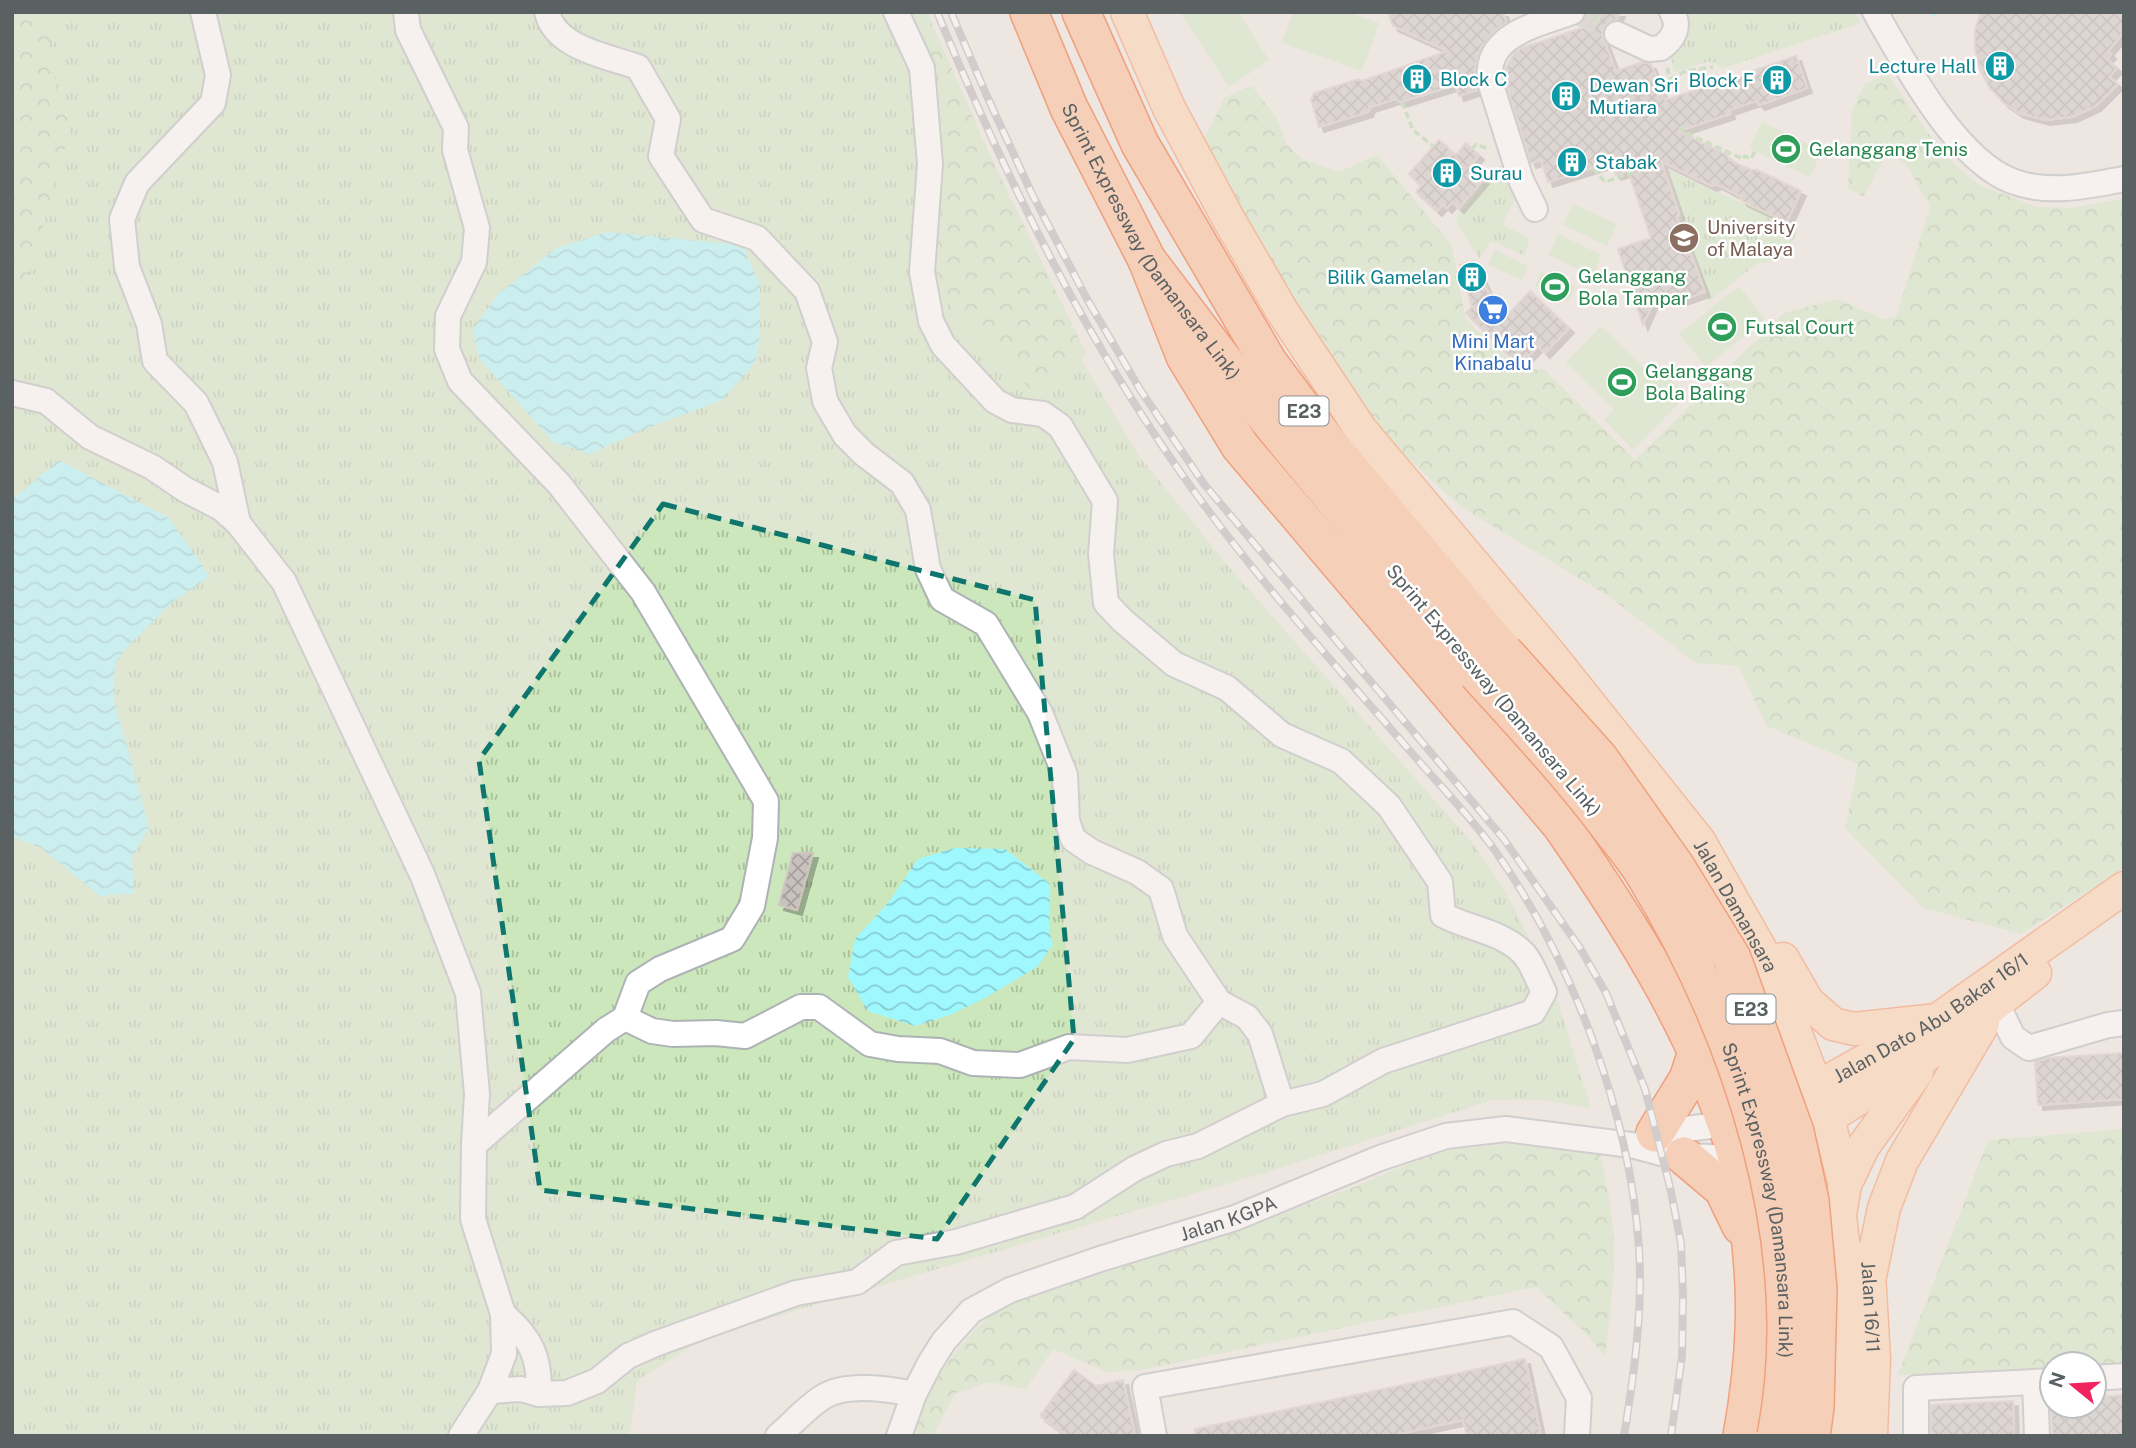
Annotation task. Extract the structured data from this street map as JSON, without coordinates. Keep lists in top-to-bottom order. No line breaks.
{"streets":{"highway":["Sprint Expressway (Damansara Link)","E23"],"main road":["Jalan Damansara","Jalan Dato Abu Bakar 16/1","Jalan 16/11"],"street":["Jalan KGPA"]},"crossings":[["Jalan Damansara","Jalan Dato Abu Bakar 16/1"],["Jalan Damansara","Jalan 16/11"],["Jalan Dato Abu Bakar 16/1","Jalan KGPA"]],"places":{"building":["Lecture Hall","Block C","Block F","Dewan Sri Mutiara","Stabak","Surau","Bilik Gamelan"],"sports":["Gelanggang Tenis","Gelanggang Bola Tampar","Futsal Court","Gelanggang Bola Baling"],"school or university":["University of Malaya"],"supermarket":["Mini Mart Kinabalu"]},"north":"left"}
